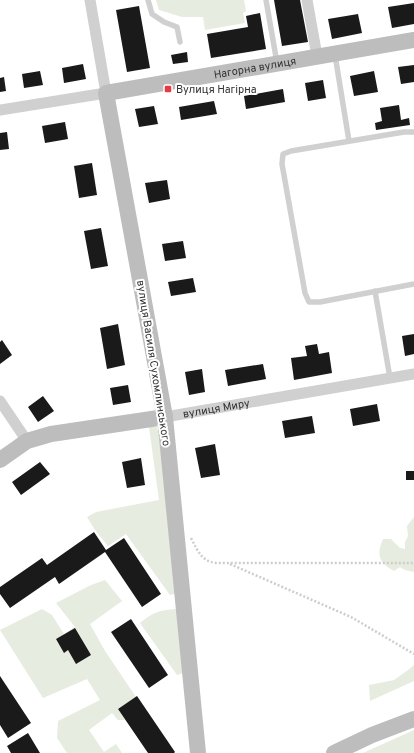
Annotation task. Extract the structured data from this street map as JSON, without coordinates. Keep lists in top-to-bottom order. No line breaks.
{"streets":{"street":["Нагорна вулиця","вулиця Василя Сухомлинського","вулиця Миру"]},"crossings":[["Нагорна вулиця","вулиця Василя Сухомлинського"],["вулиця Василя Сухомлинського","вулиця Миру"]],"places":{"transit":["Вулиця Нагірна"]}}
